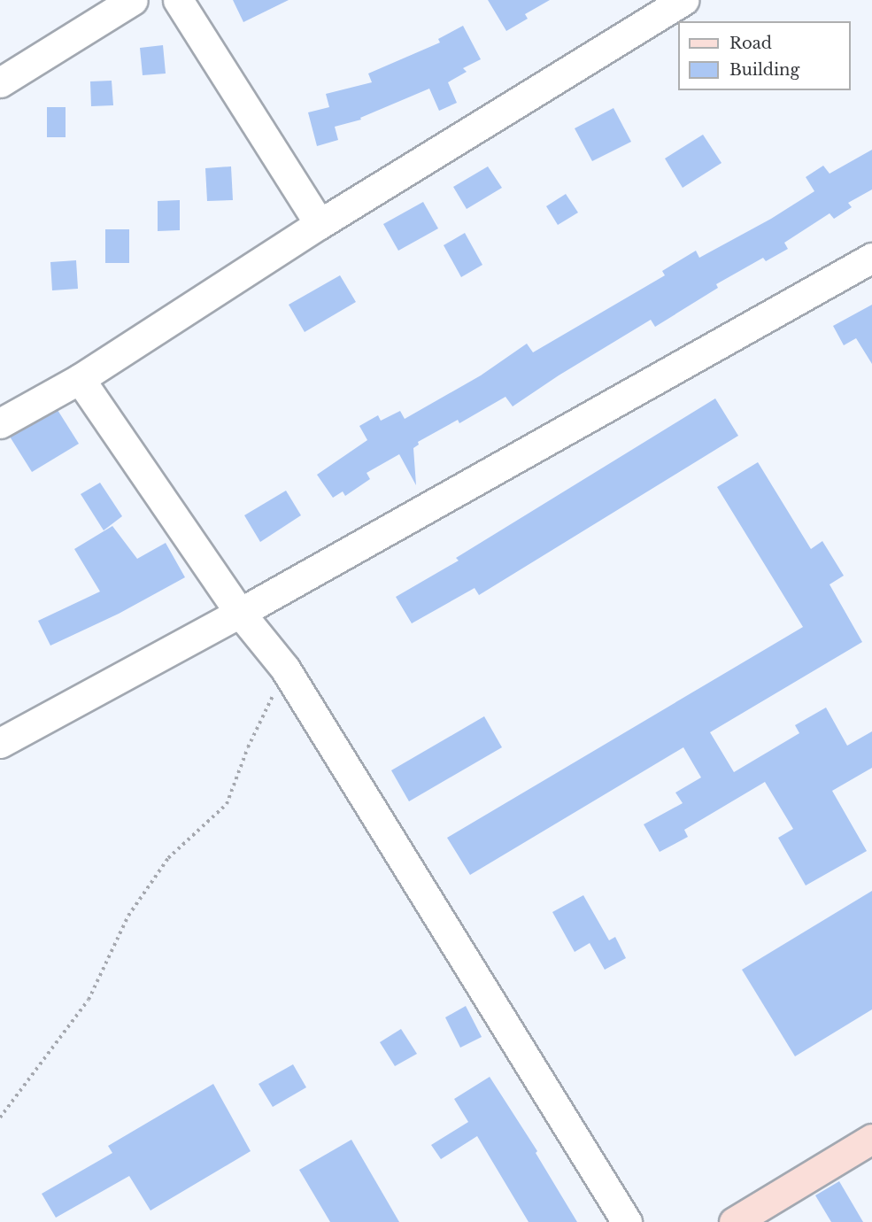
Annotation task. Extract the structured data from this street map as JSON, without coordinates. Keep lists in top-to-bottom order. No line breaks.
{"legend":["Road","Building"]}
